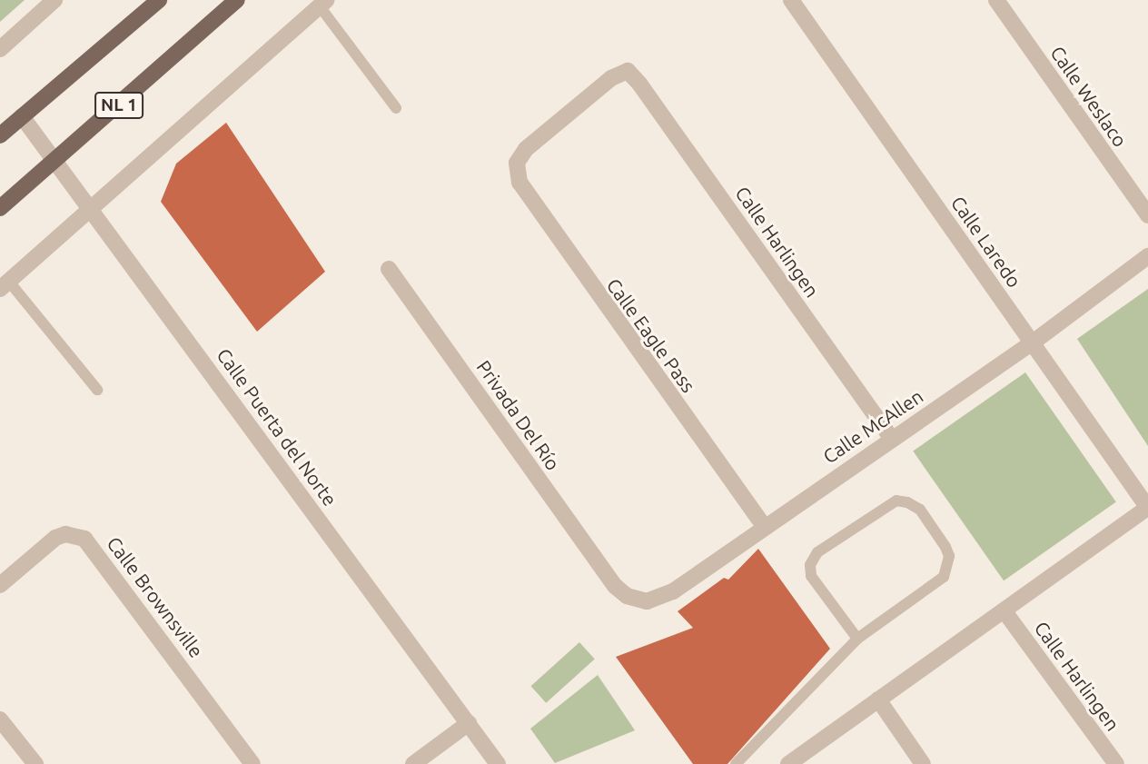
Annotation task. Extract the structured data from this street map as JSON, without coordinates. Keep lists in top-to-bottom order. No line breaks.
{"streets":{"main road":["NL 1"],"street":["Calle Weslaco","Calle Harlingen","Calle Laredo","Calle Eagle Pass","Privada Del Río","Calle McAllen","Calle Puerta del Norte","Calle Brownsville"]},"crossings":[["NL 1","Calle Puerta del Norte"],["Calle Harlingen","Calle Eagle Pass"],["Calle Harlingen","Calle McAllen"],["Calle Laredo","Calle McAllen"],["Calle Eagle Pass","Calle McAllen"],["Privada Del Río","Calle McAllen"]]}
